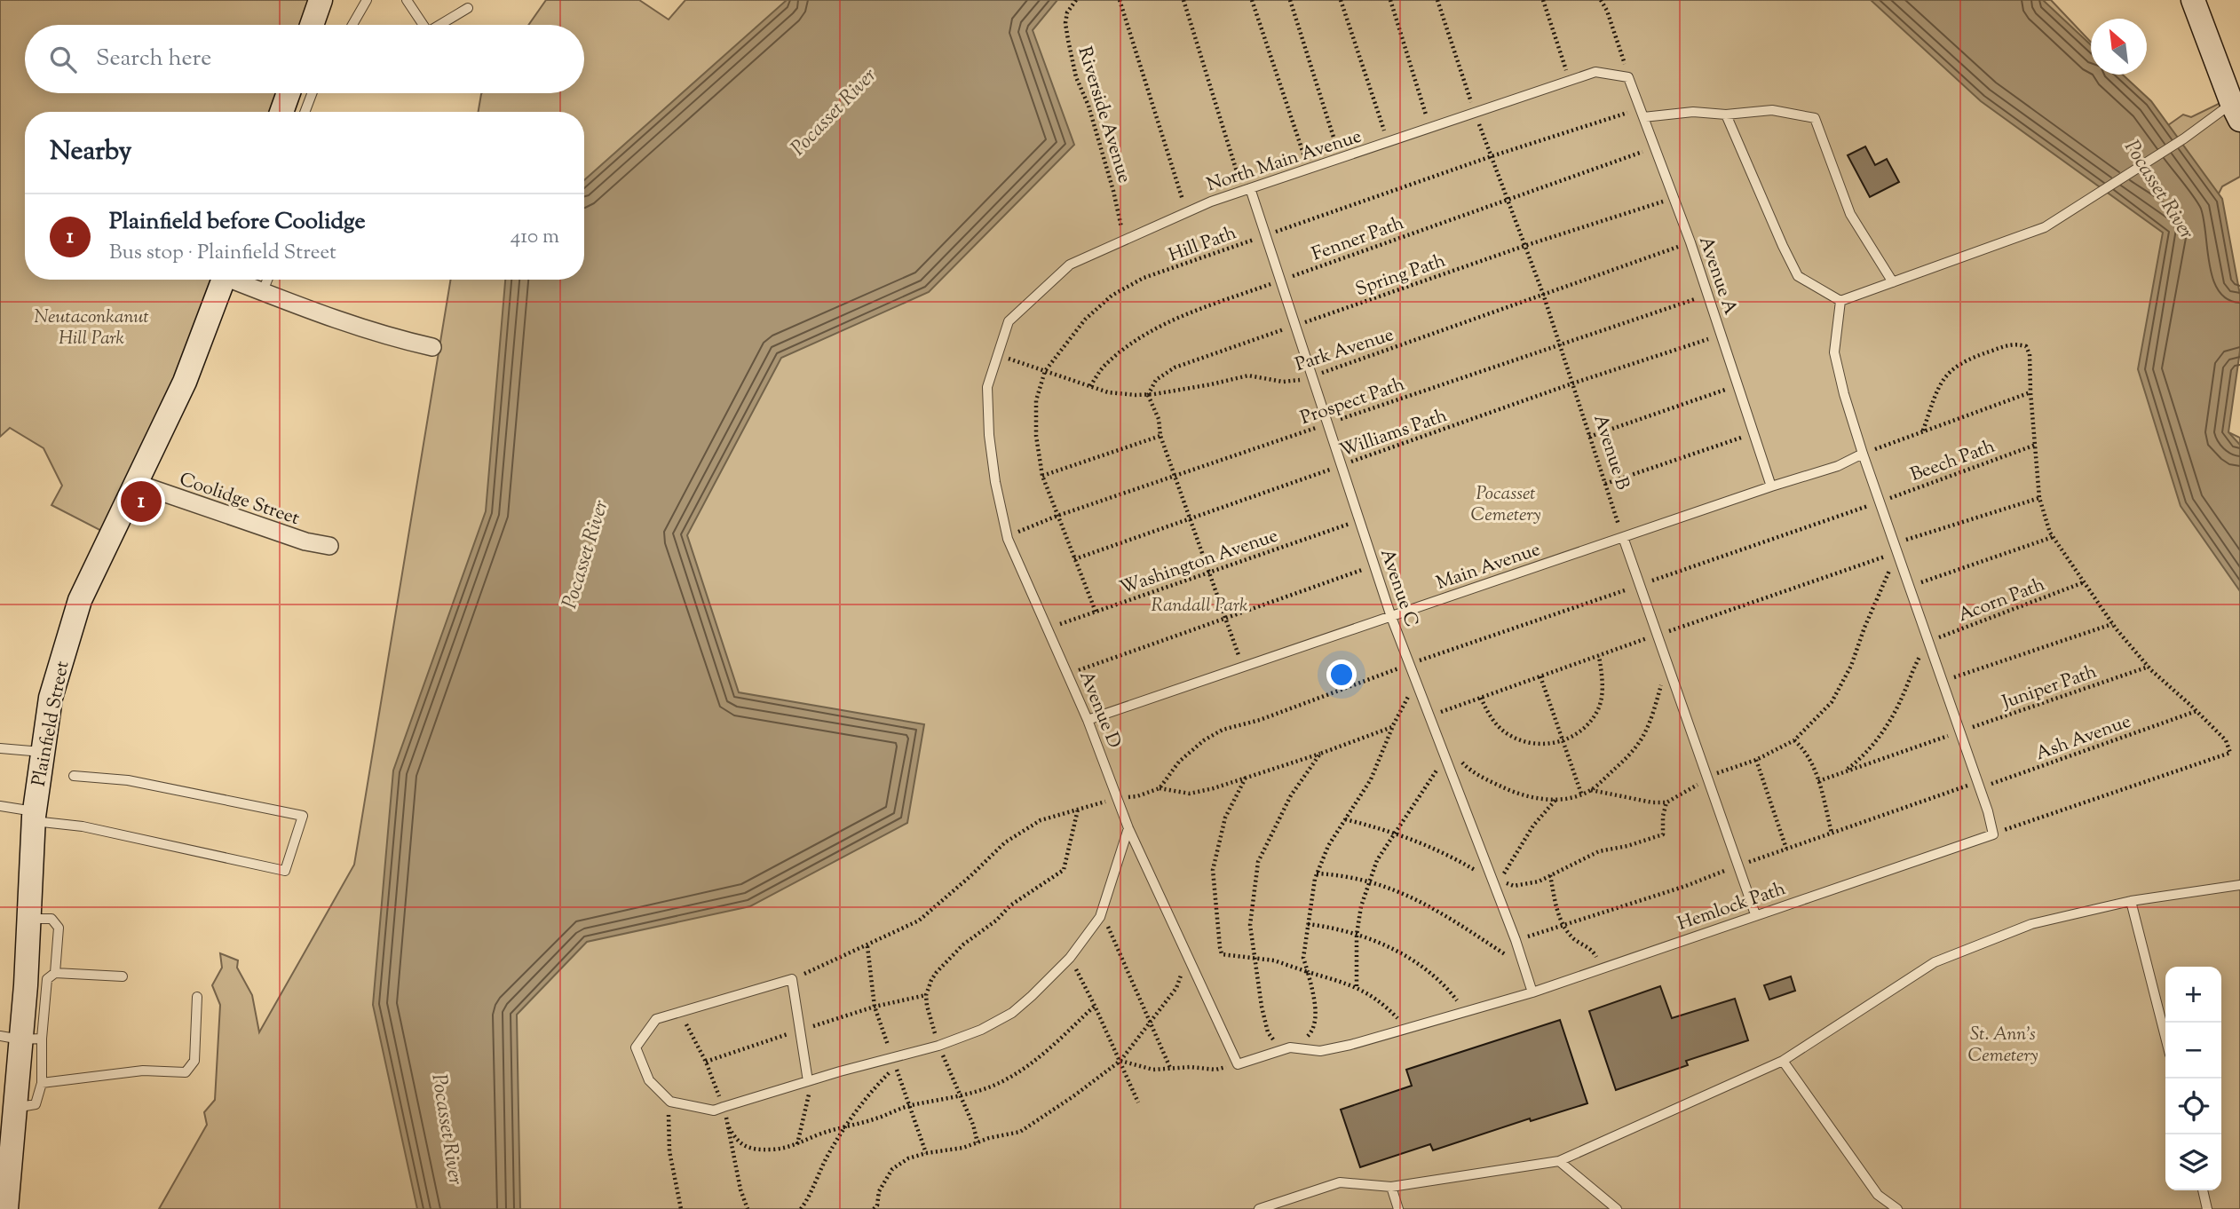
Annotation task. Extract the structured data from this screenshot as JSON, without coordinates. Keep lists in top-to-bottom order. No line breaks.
{"streets":{"main road":["Plainfield Street"],"street":["Coolidge Street"],"lane":["North Main Avenue","Avenue A","Main Avenue","Avenue C","Avenue D","Hemlock Path"],"path":["Riverside Avenue","Fenner Path","Hill Path","Spring Path","Park Avenue","Prospect Path","Williams Path","Avenue B","Beech Path","Washington Avenue","Acorn Path","Juniper Path","Ash Avenue"]},"crossings":[["Riverside Avenue","North Main Avenue"],["North Main Avenue","Avenue A"],["North Main Avenue","Park Avenue"],["North Main Avenue","Avenue B"],["North Main Avenue","Avenue C"],["North Main Avenue","Avenue D"],["Fenner Path","Avenue A"],["Fenner Path","Park Avenue"],["Fenner Path","Avenue B"],["Fenner Path","Avenue C"],["Hill Path","Avenue A"],["Hill Path","Park Avenue"],["Hill Path","Prospect Path"],["Hill Path","Williams Path"],["Hill Path","Avenue B"],["Hill Path","Washington Avenue"],["Hill Path","Avenue C"],["Spring Path","Avenue A"],["Spring Path","Park Avenue"],["Spring Path","Avenue B"],["Spring Path","Avenue C"],["Avenue A","Park Avenue"],["Avenue A","Prospect Path"],["Avenue A","Williams Path"],["Avenue A","Main Avenue"],["Park Avenue","Avenue B"],["Park Avenue","Avenue C"],["Park Avenue","Avenue D"],["Prospect Path","Avenue B"],["Prospect Path","Avenue C"],["Prospect Path","Avenue D"],["Williams Path","Avenue B"],["Williams Path","Avenue C"],["Avenue B","Main Avenue"],["Beech Path","Avenue C"],["Coolidge Street","Plainfield Street"],["Washington Avenue","Avenue C"],["Washington Avenue","Avenue D"],["Main Avenue","Avenue C"],["Main Avenue","Avenue D"],["Avenue C","Hemlock Path"],["Avenue D","Hemlock Path"]],"water":["Pocasset River"],"parks":["Neutaconkanut Hill Park","Pocasset Cemetery","Randall Park","St. Ann's Cemetery"],"north":"top left","page":{"search":"Search here","heading":"Nearby","list":[{"mark":"1","name":"Plainfield before Coolidge","note":"Bus stop · Plainfield Street","value":"410 m"}],"pins":"1","map_buttons":["+","−"]}}
